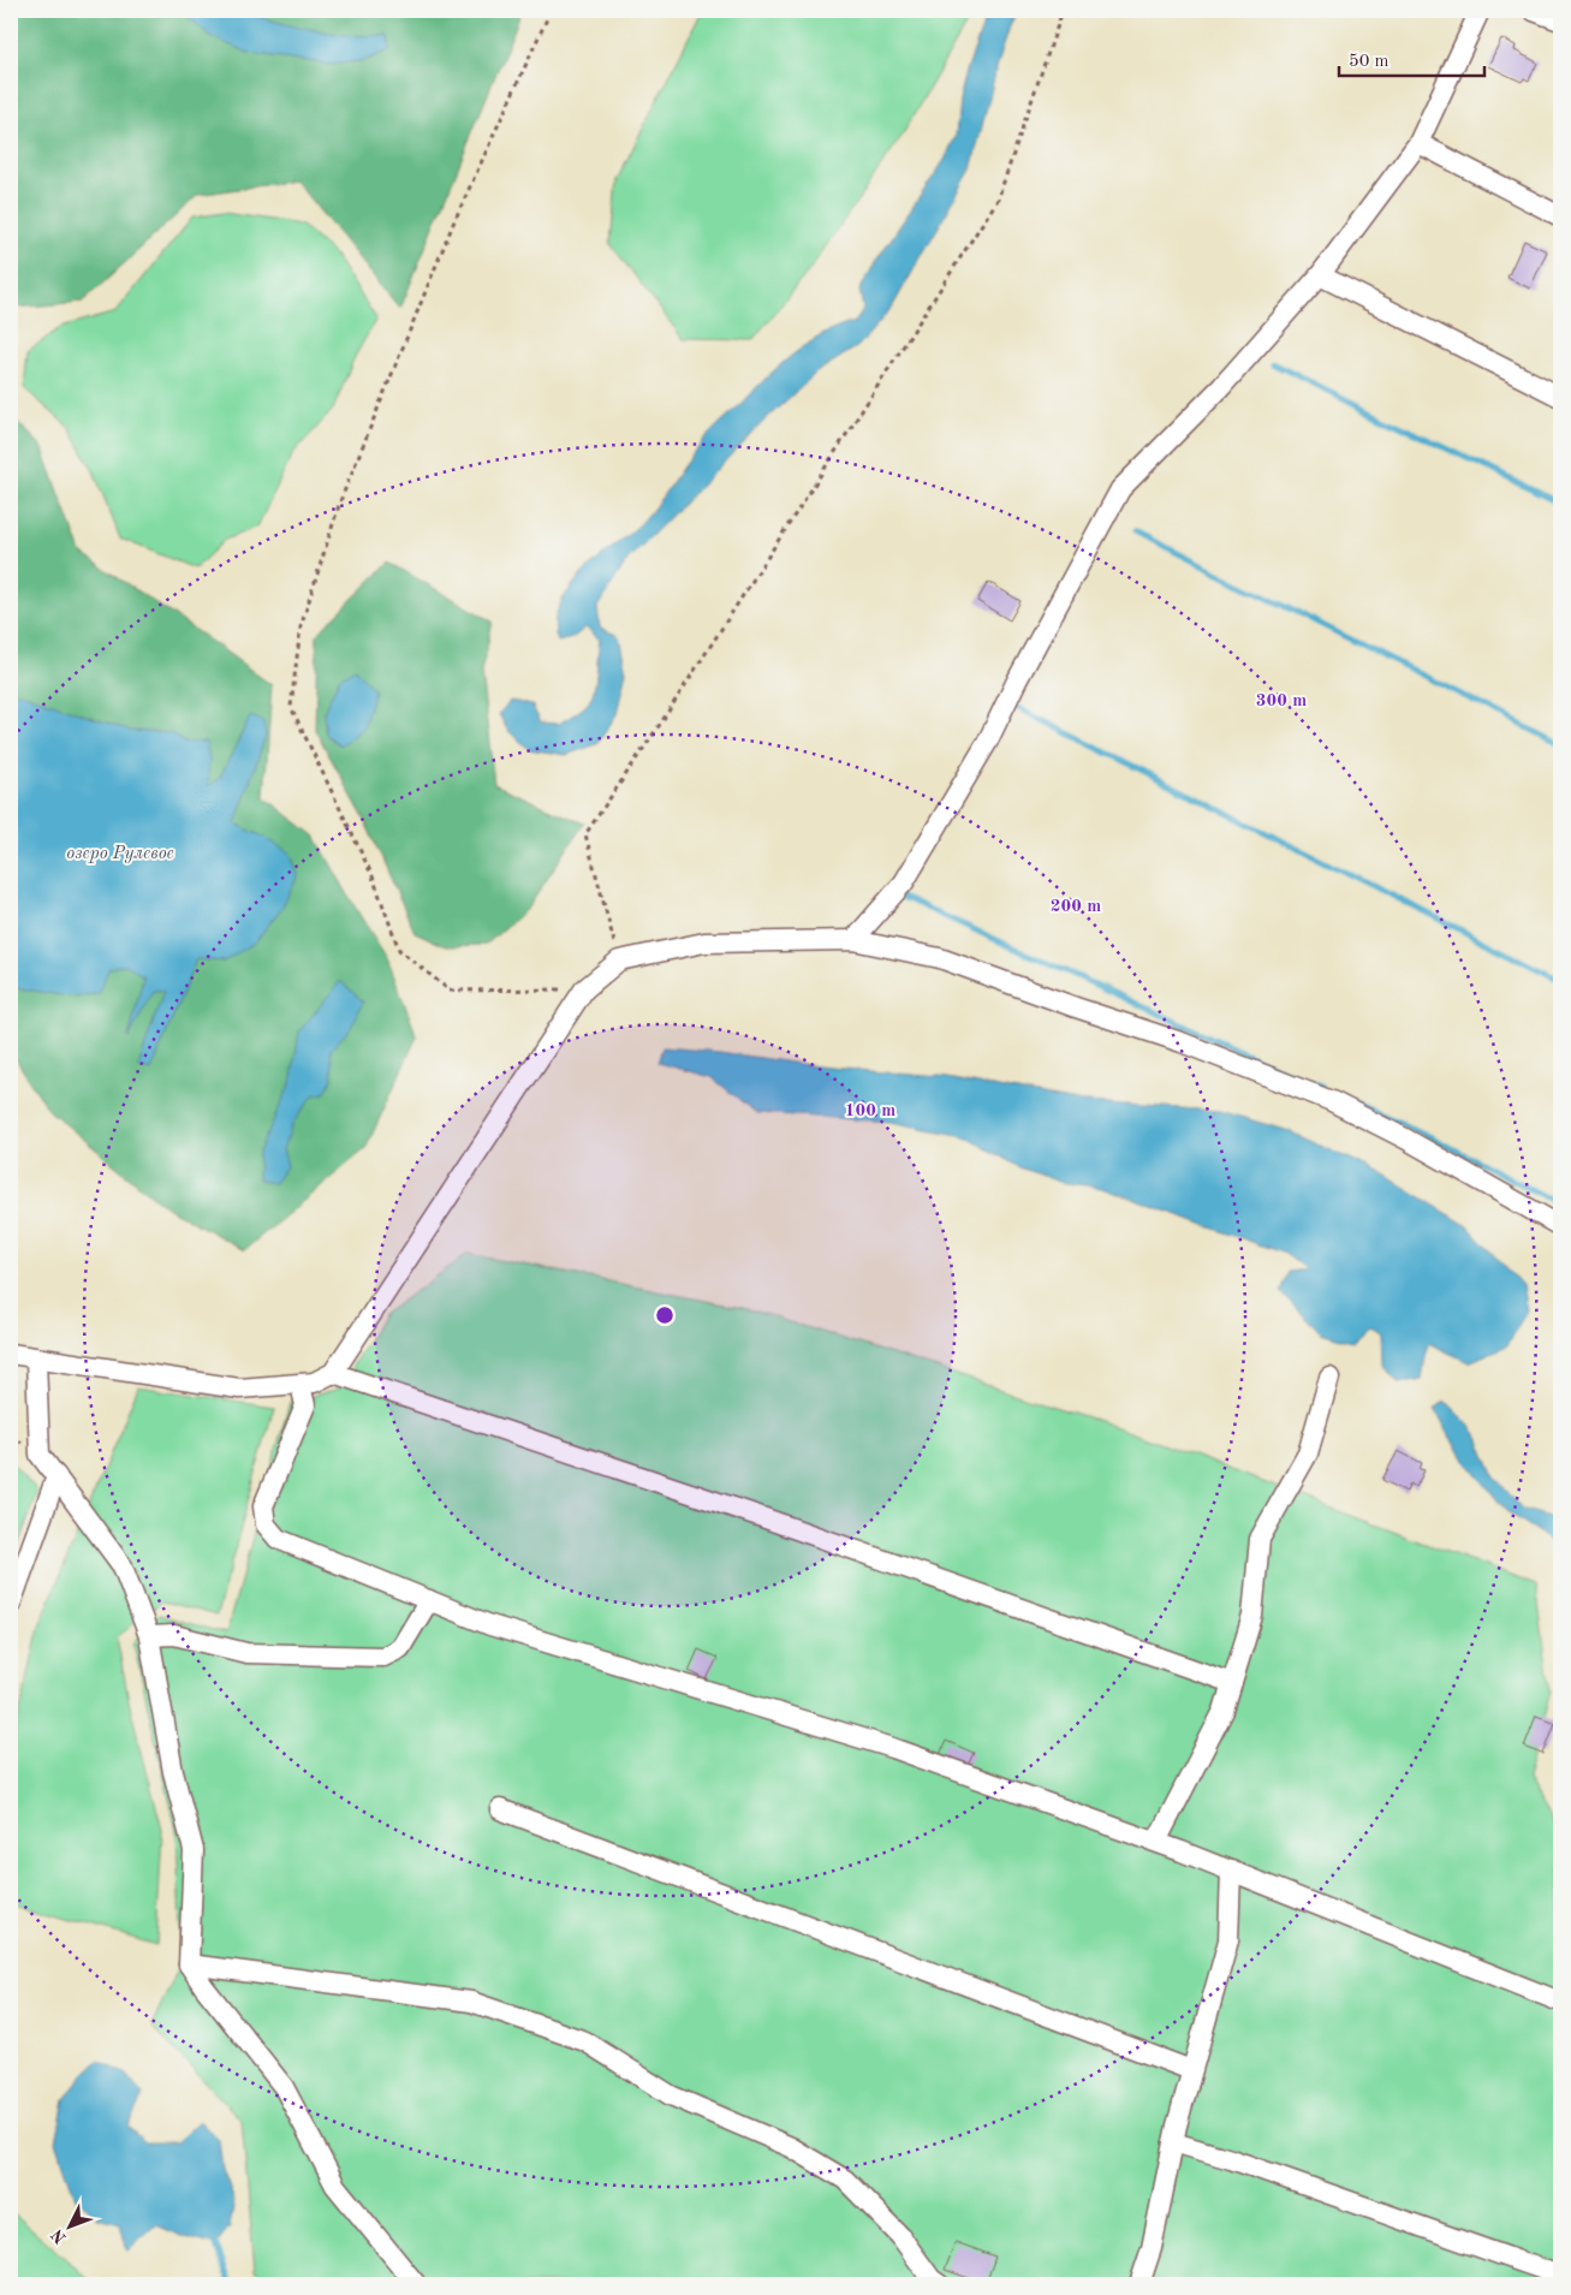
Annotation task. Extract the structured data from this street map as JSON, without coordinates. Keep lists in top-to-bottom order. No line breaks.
{"water":["озеро Рулевое"],"scale_bar":"50 m","north":"bottom left","rings":["300 m","200 m","100 m"]}
